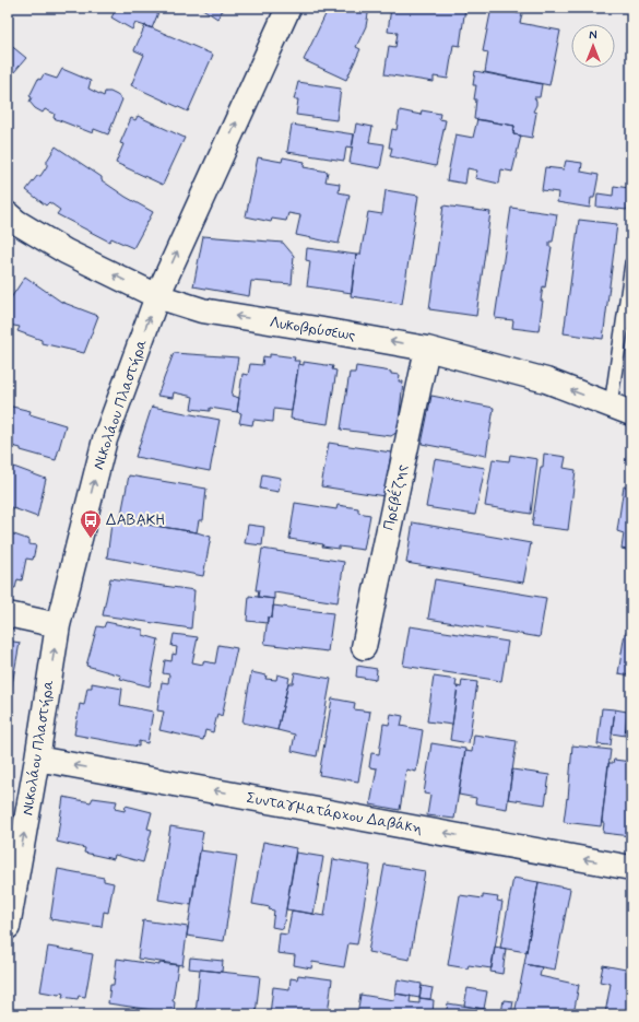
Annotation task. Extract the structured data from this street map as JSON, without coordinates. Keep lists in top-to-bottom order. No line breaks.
{"streets":{"street":["Λυκοβρύσεως","Νικολάου Πλαστήρα","Πρεβέζης","Συνταγματάρχου Δαβάκη"]},"crossings":[["Λυκοβρύσεως","Νικολάου Πλαστήρα"],["Λυκοβρύσεως","Πρεβέζης"],["Νικολάου Πλαστήρα","Συνταγματάρχου Δαβάκη"]],"one_way":["Λυκοβρύσεως","Νικολάου Πλαστήρα","Συνταγματάρχου Δαβάκη"],"places":{"bus stop":["ΔΑΒΑΚΗ"]},"north":"top"}
